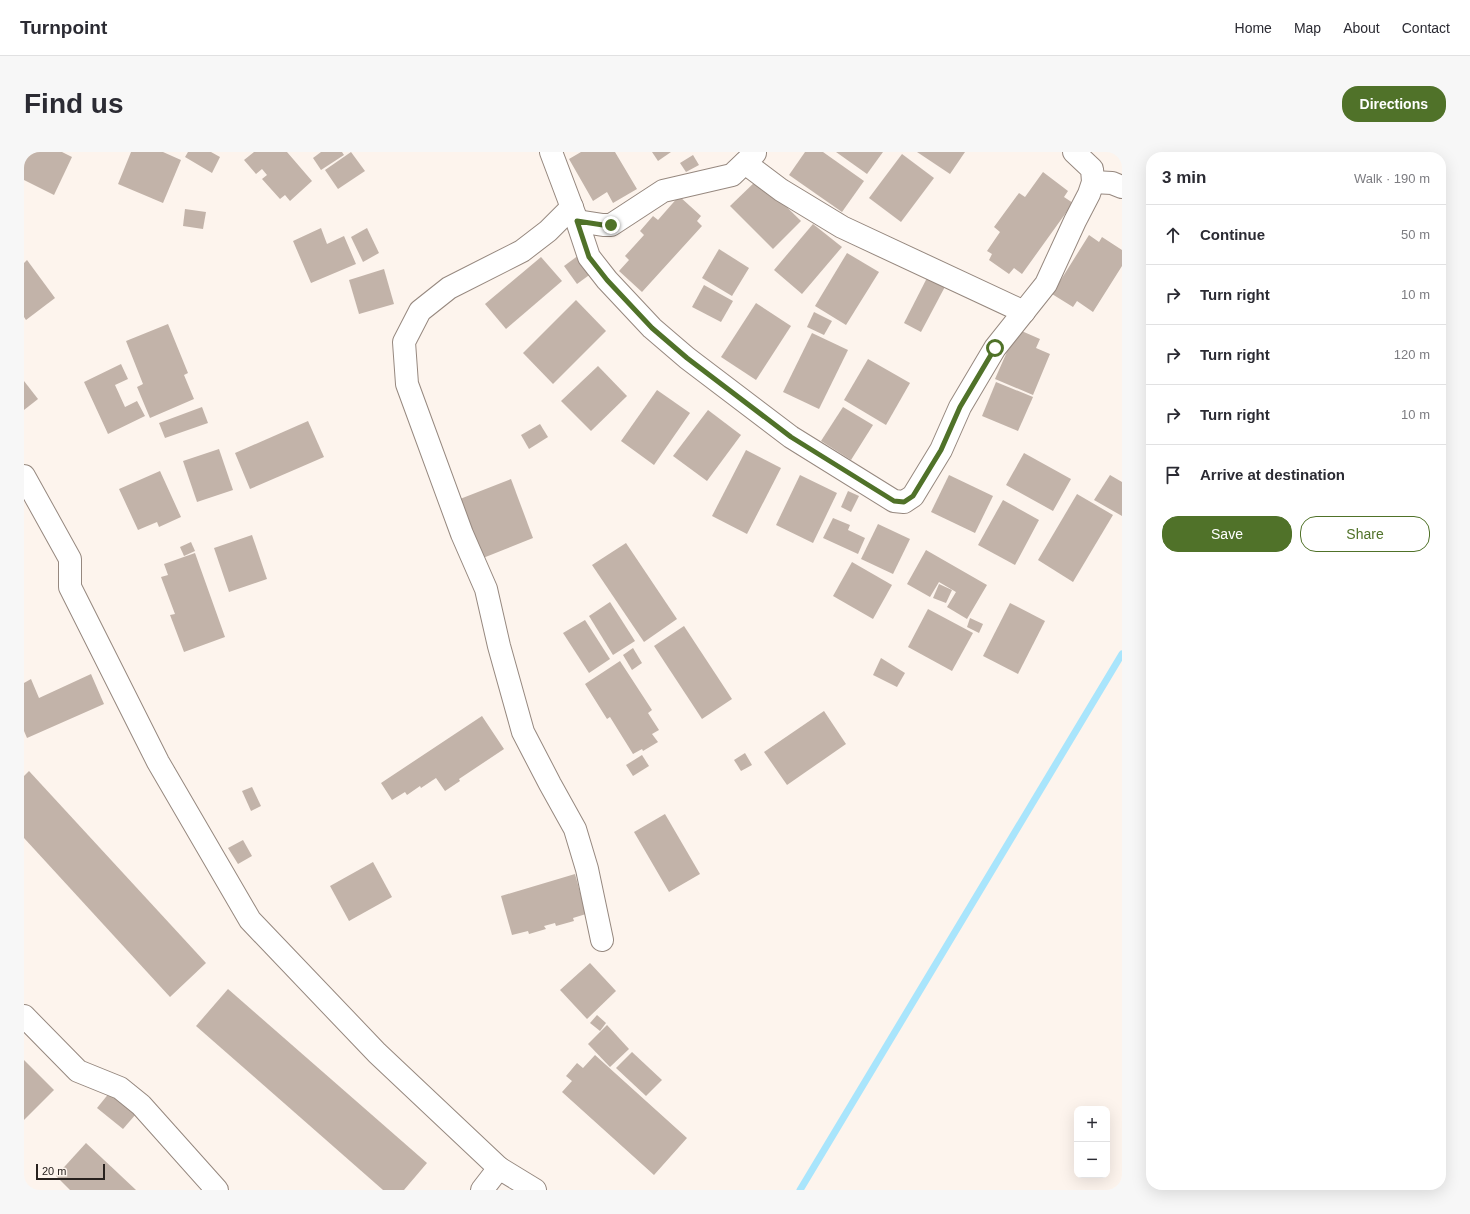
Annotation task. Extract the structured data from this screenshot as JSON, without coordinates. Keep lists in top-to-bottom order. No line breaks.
{"scale_bar":"20 m","page":{"header":"Turnpoint","nav":["Home","Map","About","Contact"],"buttons":["Directions",["Save","Share"]],"title":"Find us","heading":["3 min","Walk · 190 m"],"list":[["Continue","50 m"],["Turn right","10 m"],["Turn right","120 m"],["Turn right","10 m"],"Arrive at destination"],"map_buttons":["+","−"],"scale":"20 m"}}
